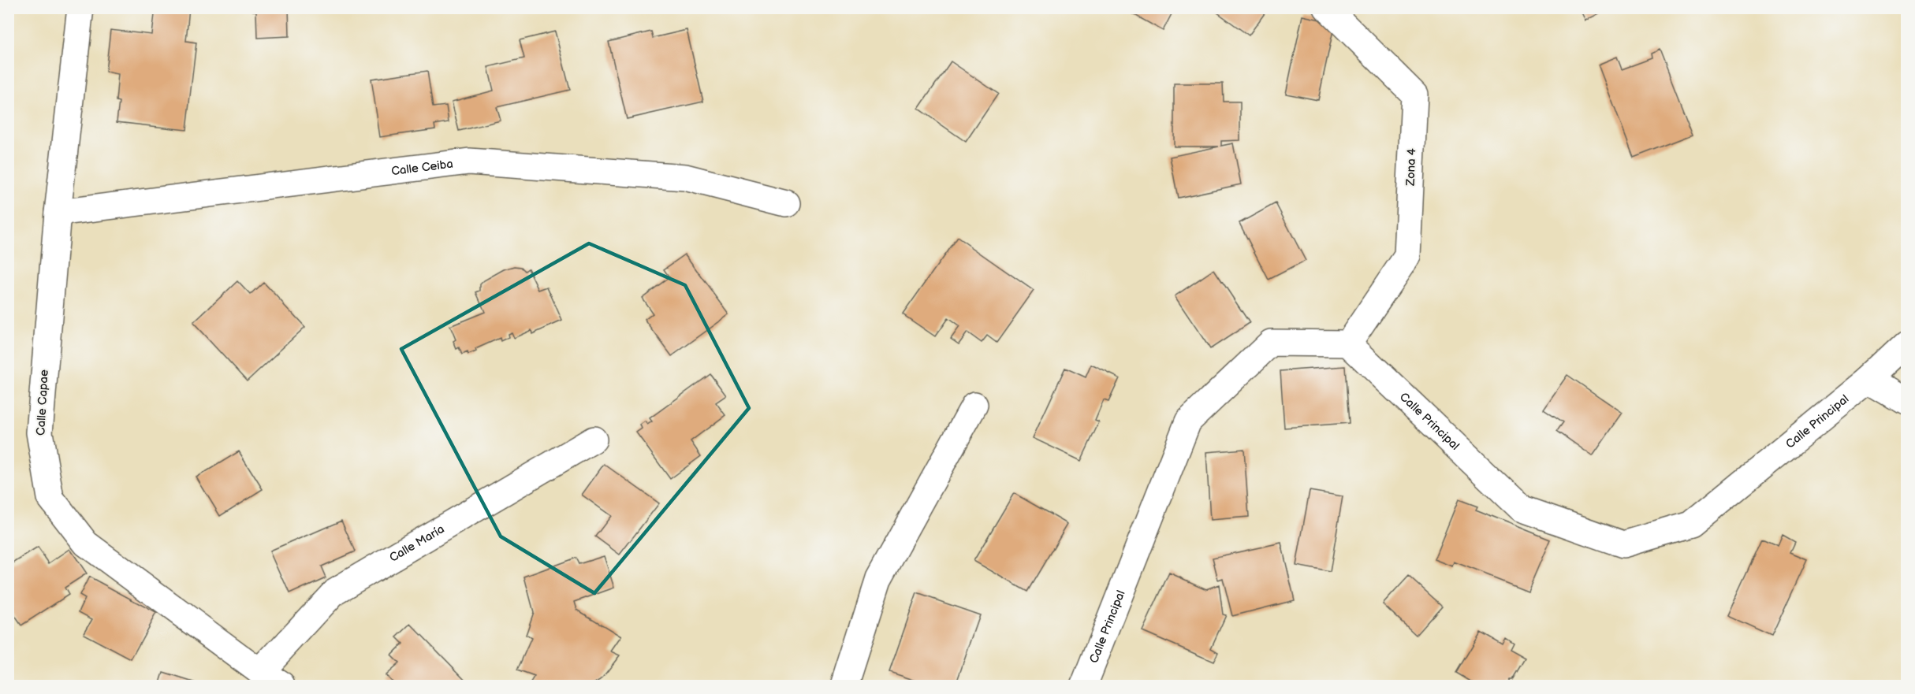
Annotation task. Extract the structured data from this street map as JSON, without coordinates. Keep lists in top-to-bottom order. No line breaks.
{"streets":{"street":["Calle Ceiba","Zona 4","Calle Capae","Calle Principal","Calle María"]},"crossings":[["Calle Ceiba","Calle Capae"],["Zona 4","Calle Principal"],["Calle Capae","Calle María"]]}
